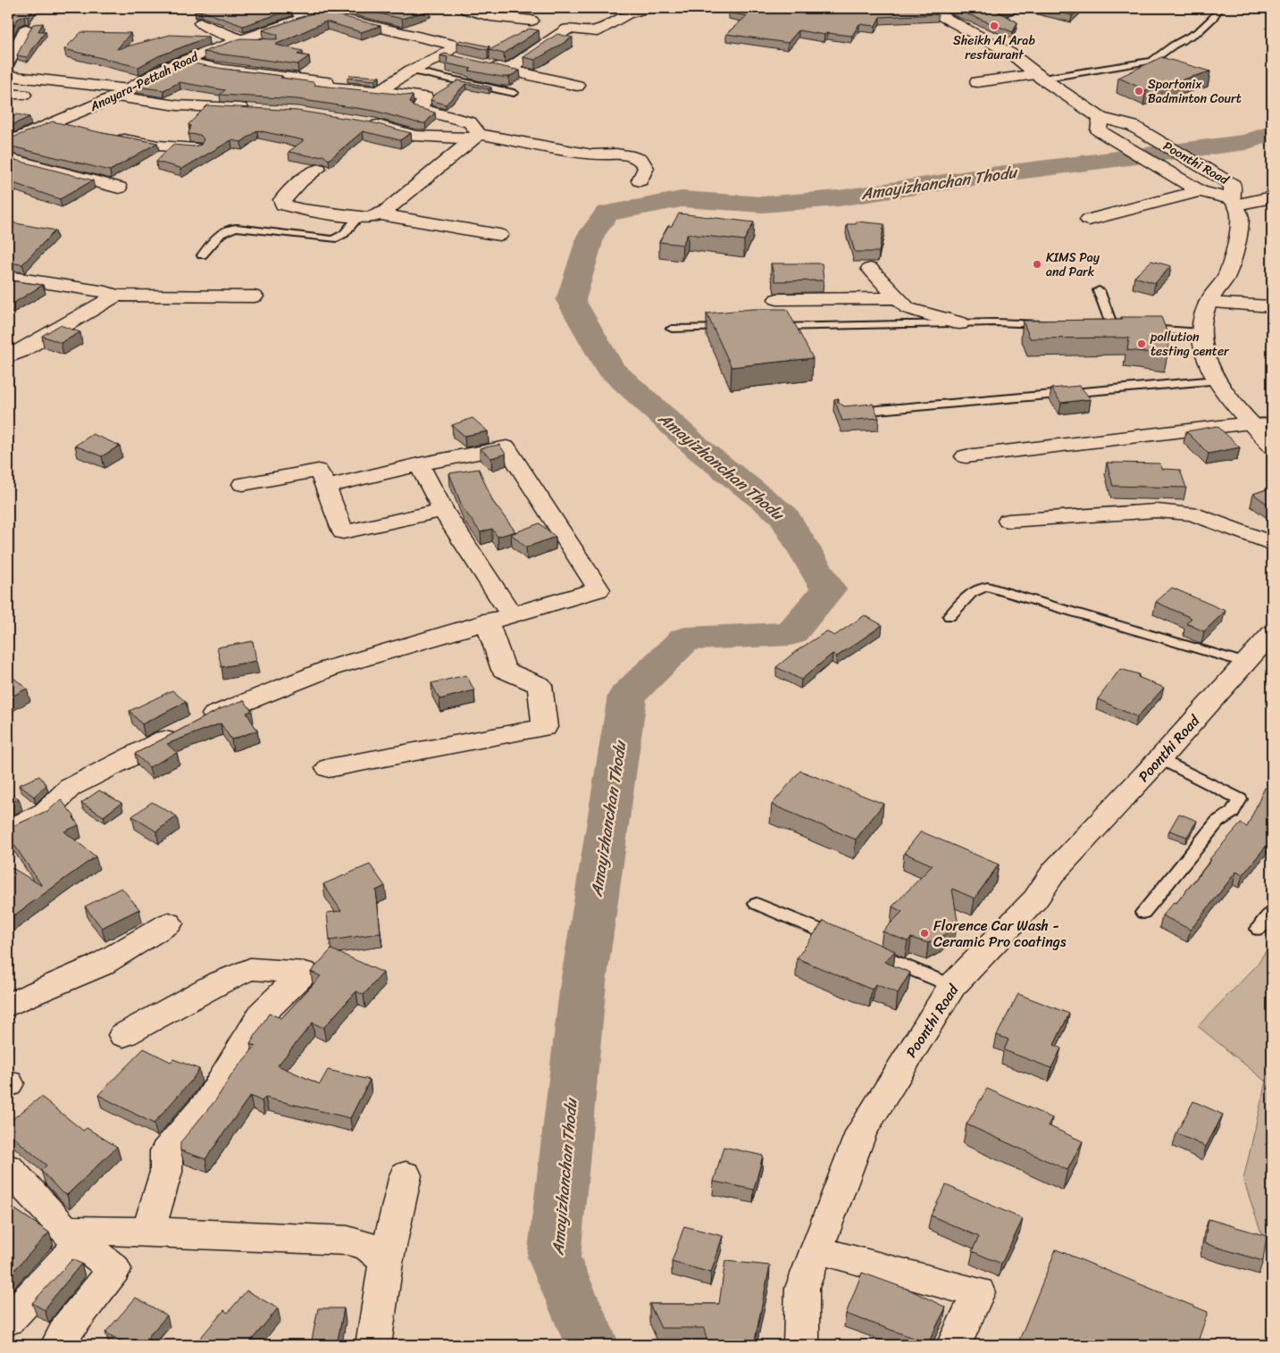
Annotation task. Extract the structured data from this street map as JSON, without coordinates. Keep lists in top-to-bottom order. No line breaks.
{"streets":{"street":["Anayara-Pettah Road","Poonthi Road"]},"water":["Amayizhanchan Thodu"],"places":["Sheikh Al Arab restaurant","Sportonix Badminton Court","KIMS Pay and Park","pollution testing center","Florence Car Wash - Ceramic Pro coatings"]}
